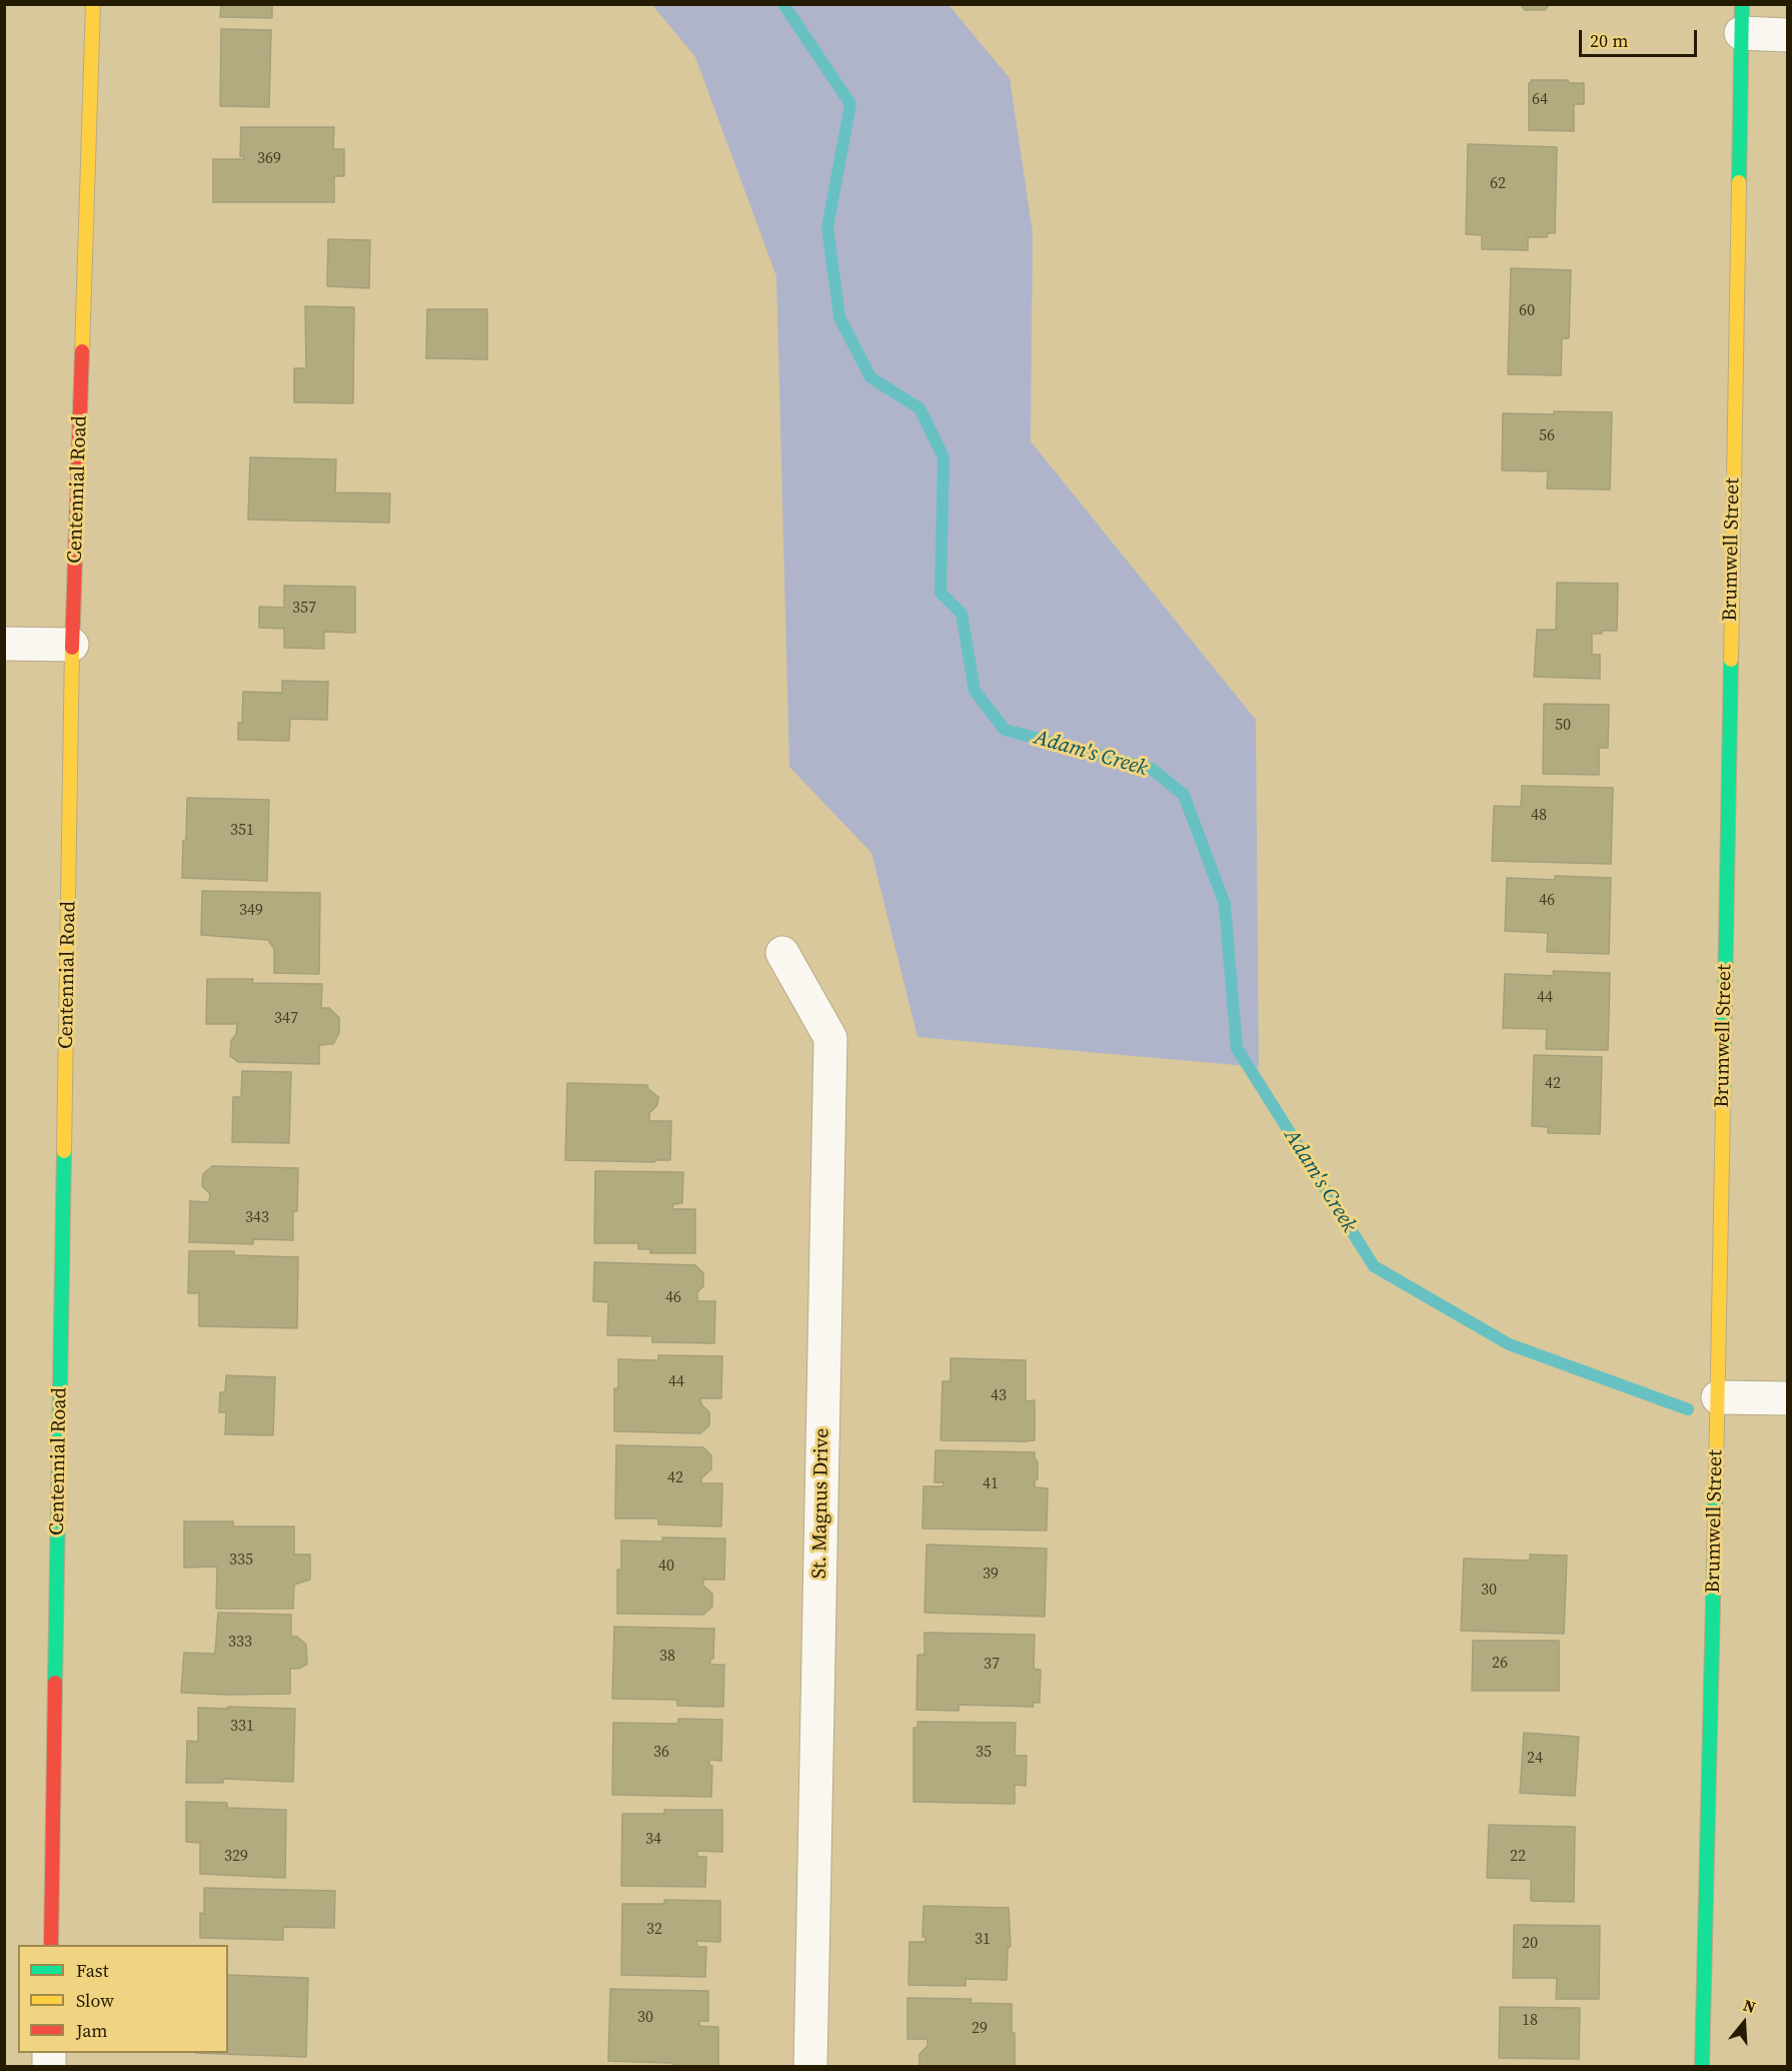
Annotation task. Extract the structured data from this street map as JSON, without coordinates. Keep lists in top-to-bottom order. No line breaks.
{"streets":{"street":["Centennial Road","Brumwell Street","St. Magnus Drive"]},"water":["Adam's Creek"],"house_numbers":["64","369","62","60","56","357","50","48","351","46","349","44","347","42","343","46","44","43","42","41","335","40","39","30","333","38","26","37","331","36","35","24","34","329","22","32","31","20","30","18","29"],"legend":["Fast","Slow","Jam"],"scale_bar":"20 m","north":"top"}
